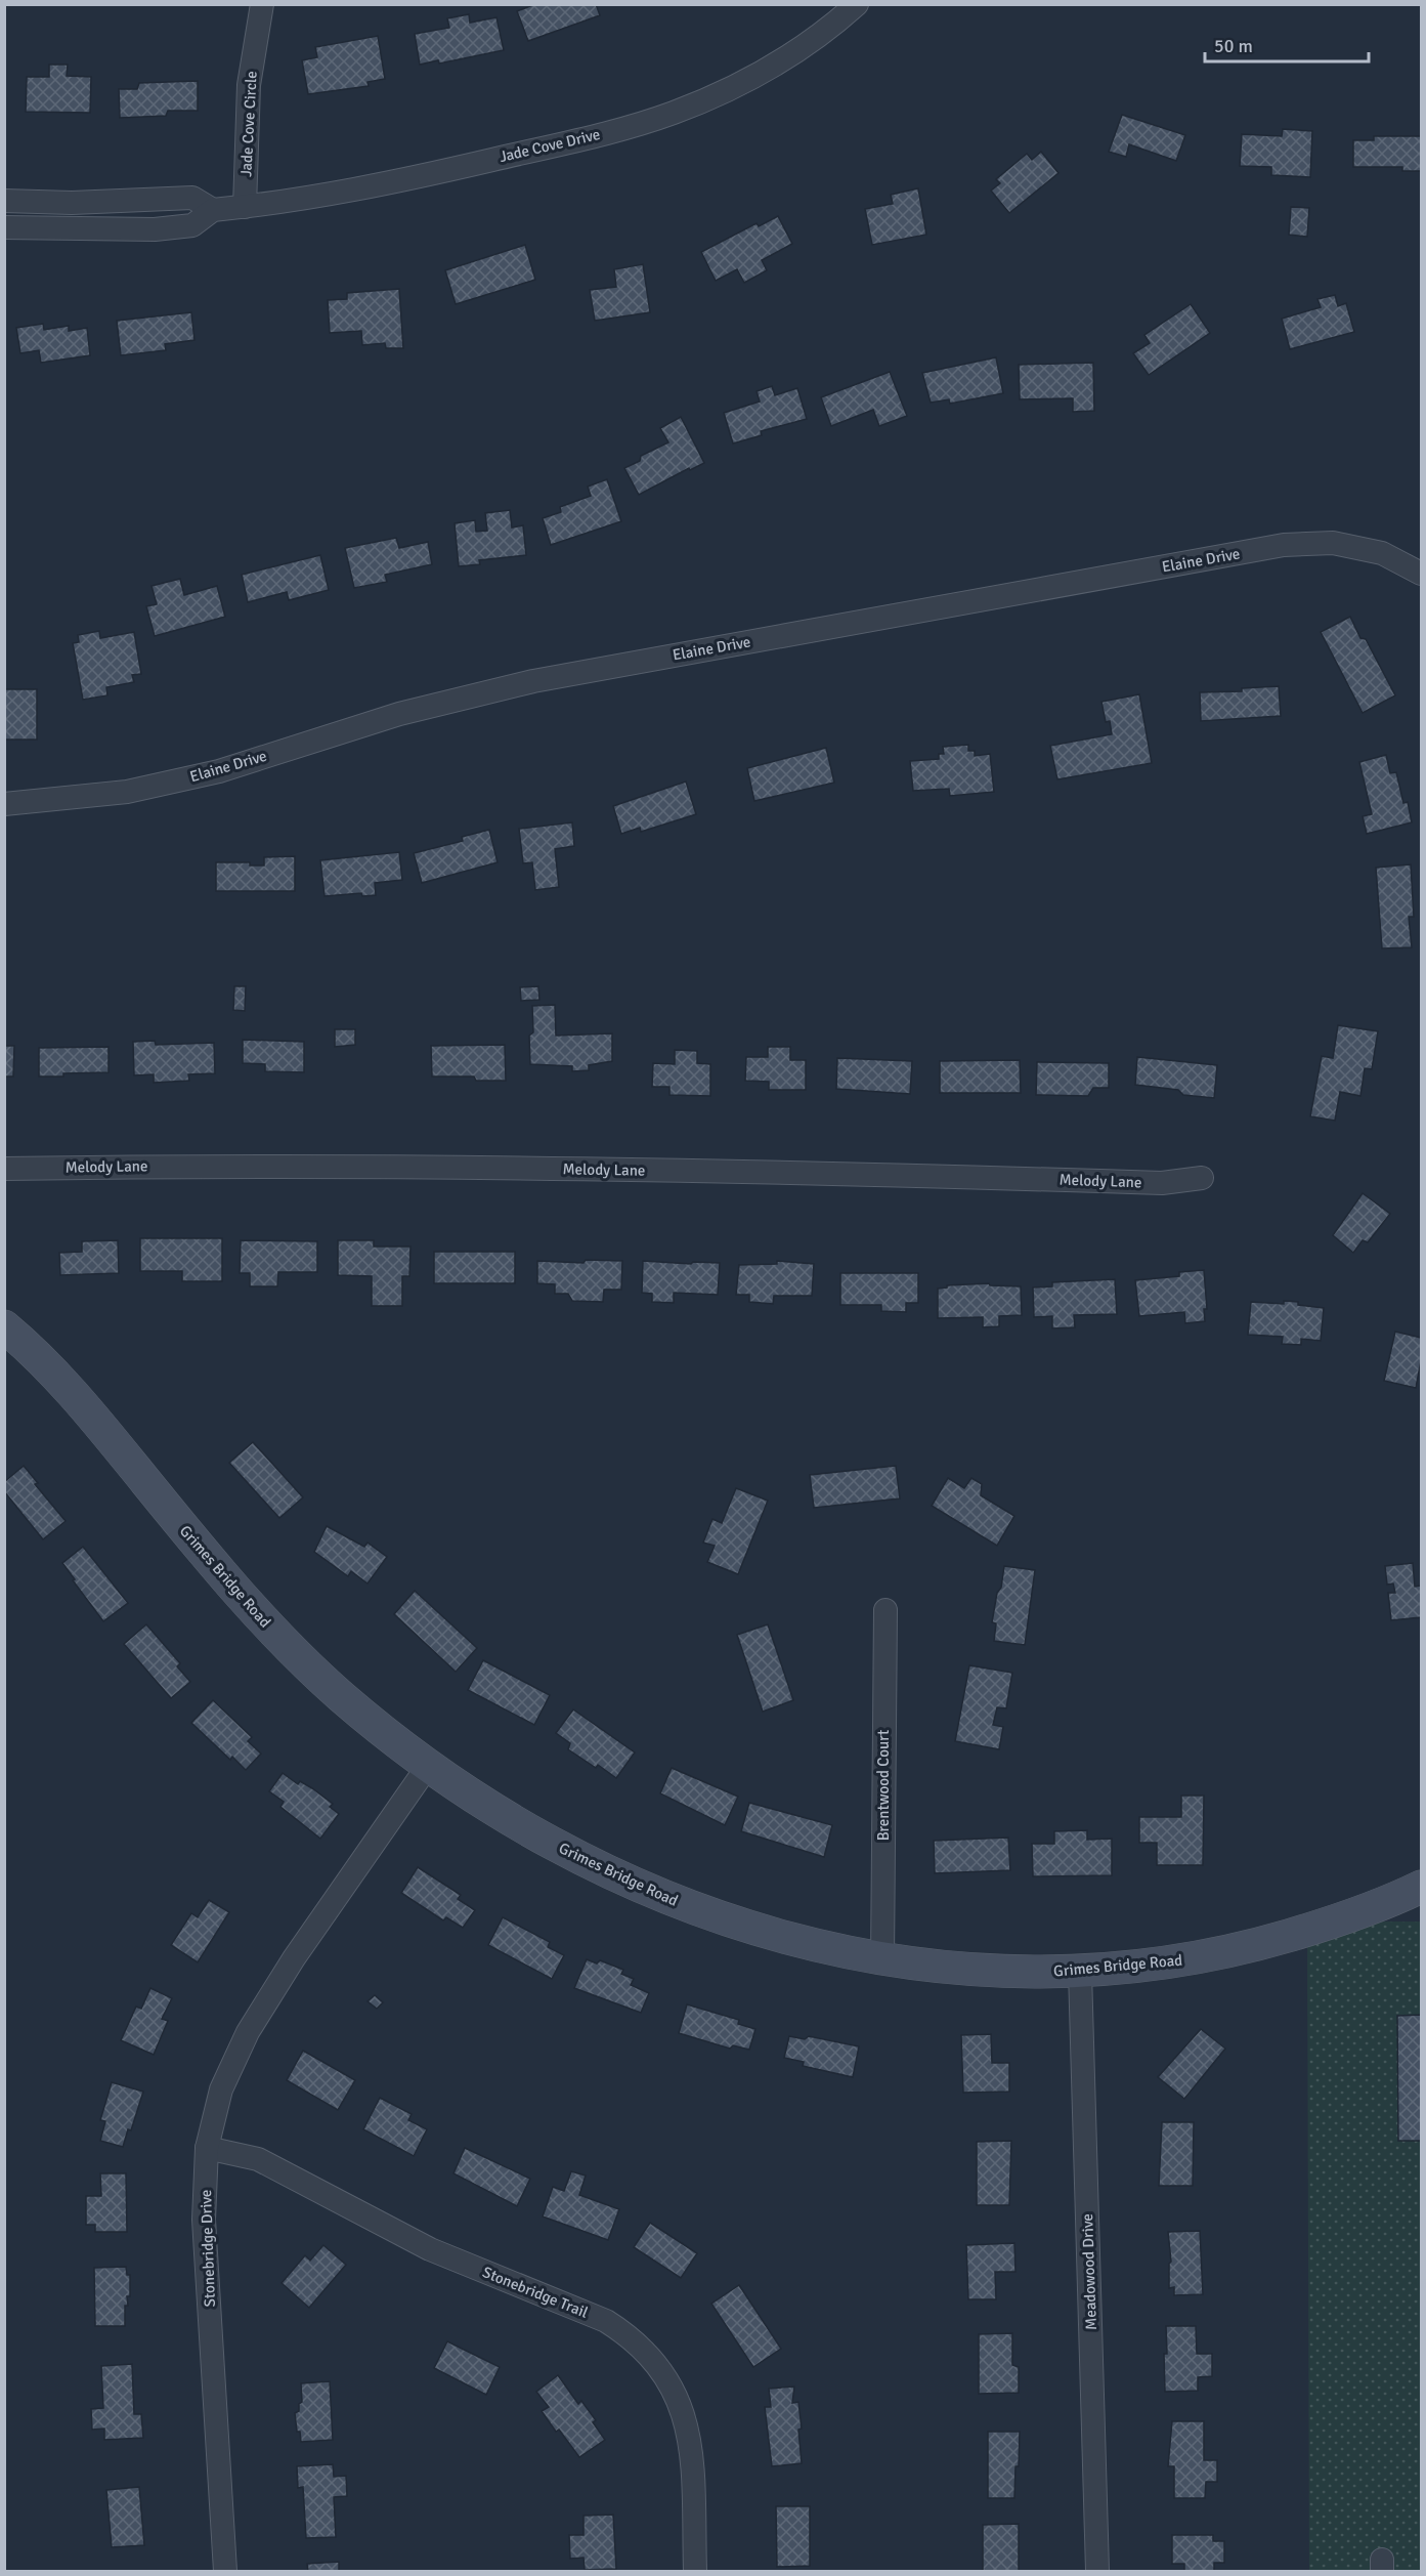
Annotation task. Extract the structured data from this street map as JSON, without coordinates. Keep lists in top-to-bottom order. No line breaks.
{"streets":{"street":["Jade Cove Circle","Jade Cove Drive","Elaine Drive","Melody Lane","Grimes Bridge Road","Brentwood Court","Stonebridge Drive","Meadowood Drive","Stonebridge Trail"]},"crossings":[["Jade Cove Circle","Jade Cove Drive"],["Grimes Bridge Road","Brentwood Court"],["Grimes Bridge Road","Stonebridge Drive"],["Grimes Bridge Road","Meadowood Drive"],["Stonebridge Drive","Stonebridge Trail"]],"scale_bar":"50 m"}
